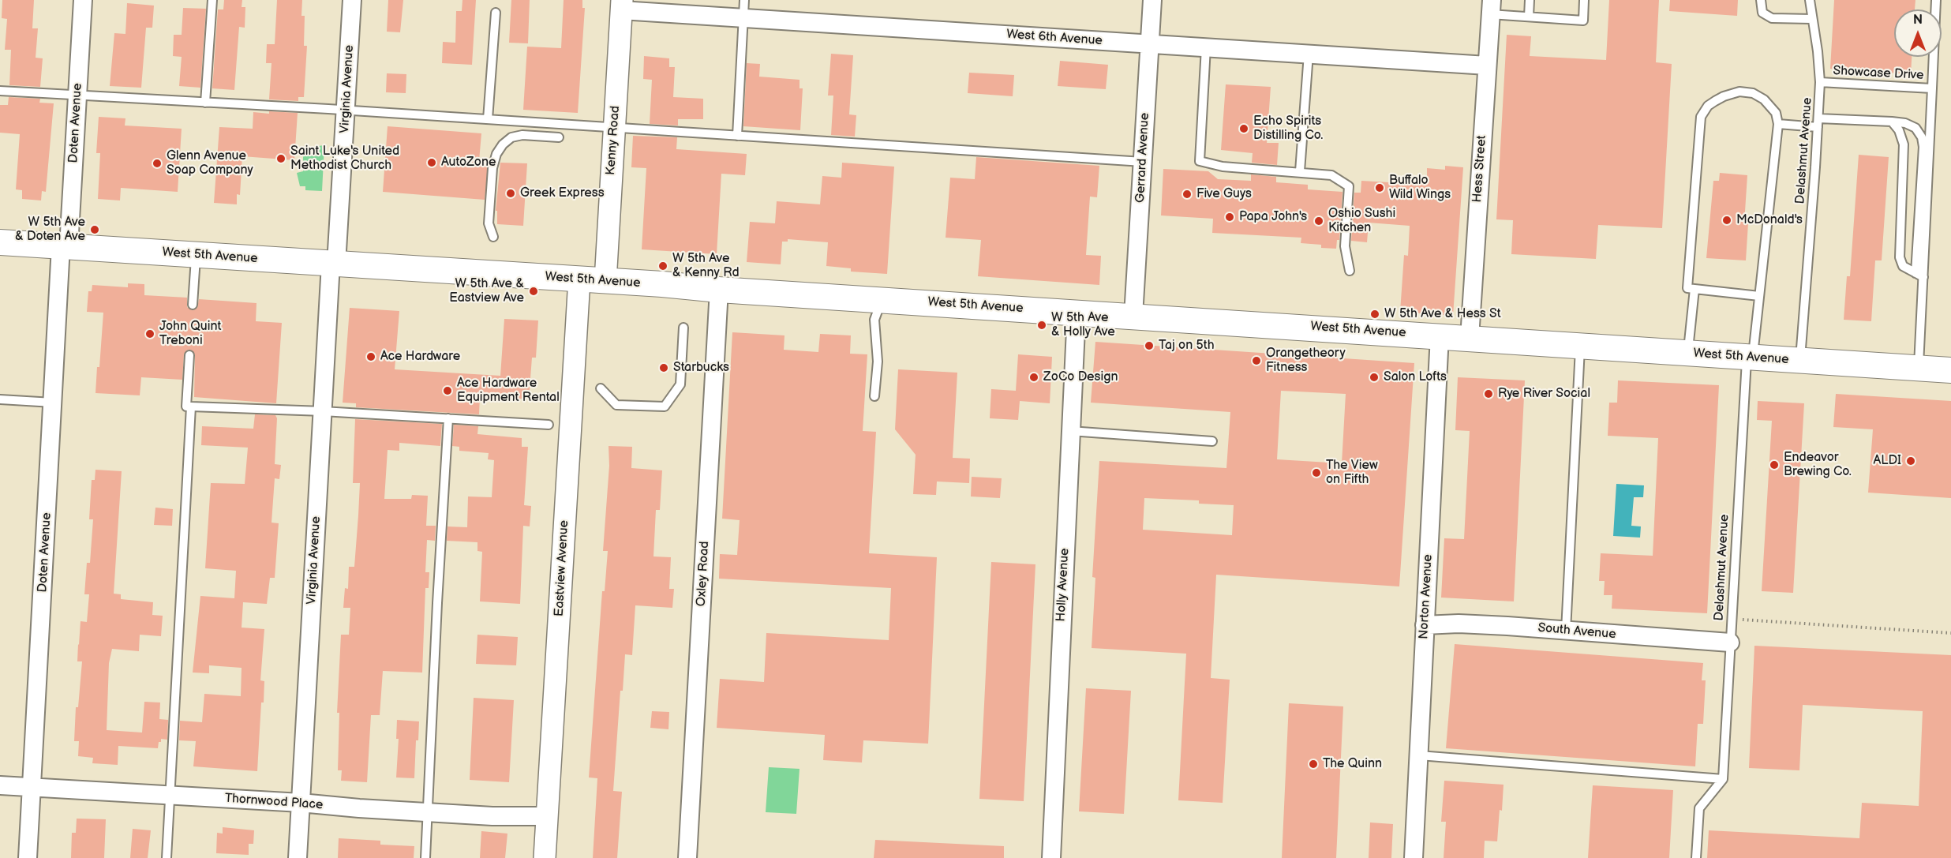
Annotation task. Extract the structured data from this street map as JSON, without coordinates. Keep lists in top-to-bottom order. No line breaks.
{"streets":{"main road":["West 5th Avenue"],"street":["West 6th Avenue","Virginia Avenue","Doten Avenue","Kenny Road","Gerrard Avenue","Hess Street","Eastview Avenue","Oxley Road","Holly Avenue","Norton Avenue","South Avenue","Thornwood Place"],"lane":["Showcase Drive","Delashmut Avenue"]},"crossings":[["West 6th Avenue","Kenny Road"],["West 6th Avenue","Gerrard Avenue"],["West 6th Avenue","Hess Street"],["Showcase Drive","Delashmut Avenue"],["Virginia Avenue","West 5th Avenue"],["Virginia Avenue","Thornwood Place"],["Doten Avenue","West 5th Avenue"],["Doten Avenue","Thornwood Place"],["Kenny Road","West 5th Avenue"],["Delashmut Avenue","West 5th Avenue"],["Delashmut Avenue","South Avenue"],["Gerrard Avenue","West 5th Avenue"],["Hess Street","West 5th Avenue"],["West 5th Avenue","Eastview Avenue"],["West 5th Avenue","Oxley Road"],["West 5th Avenue","Holly Avenue"],["West 5th Avenue","Norton Avenue"],["Eastview Avenue","Thornwood Place"],["Norton Avenue","South Avenue"]],"places":["Echo Spirits Distilling Co.","Saint Luke's United Methodist Church","AutoZone","Glenn Avenue Soap Company","Buffalo Wild Wings","Greek Express","Five Guys","Papa John's","McDonald's","Oshio Sushi Kitchen","W 5th Ave & Doten Ave","W 5th Ave & Kenny Rd","W 5th Ave & Eastview Ave","W 5th Ave & Hess St","W 5th Ave & Holly Ave","John Quint Treboni","Taj on 5th","Ace Hardware","Orangetheory Fitness","Starbucks","ZoCo Design","Salon Lofts","Ace Hardware Equipment Rental","Rye River Social","ALDI","Endeavor Brewing Co.","The View on Fifth","The Quinn"],"north":"top"}
